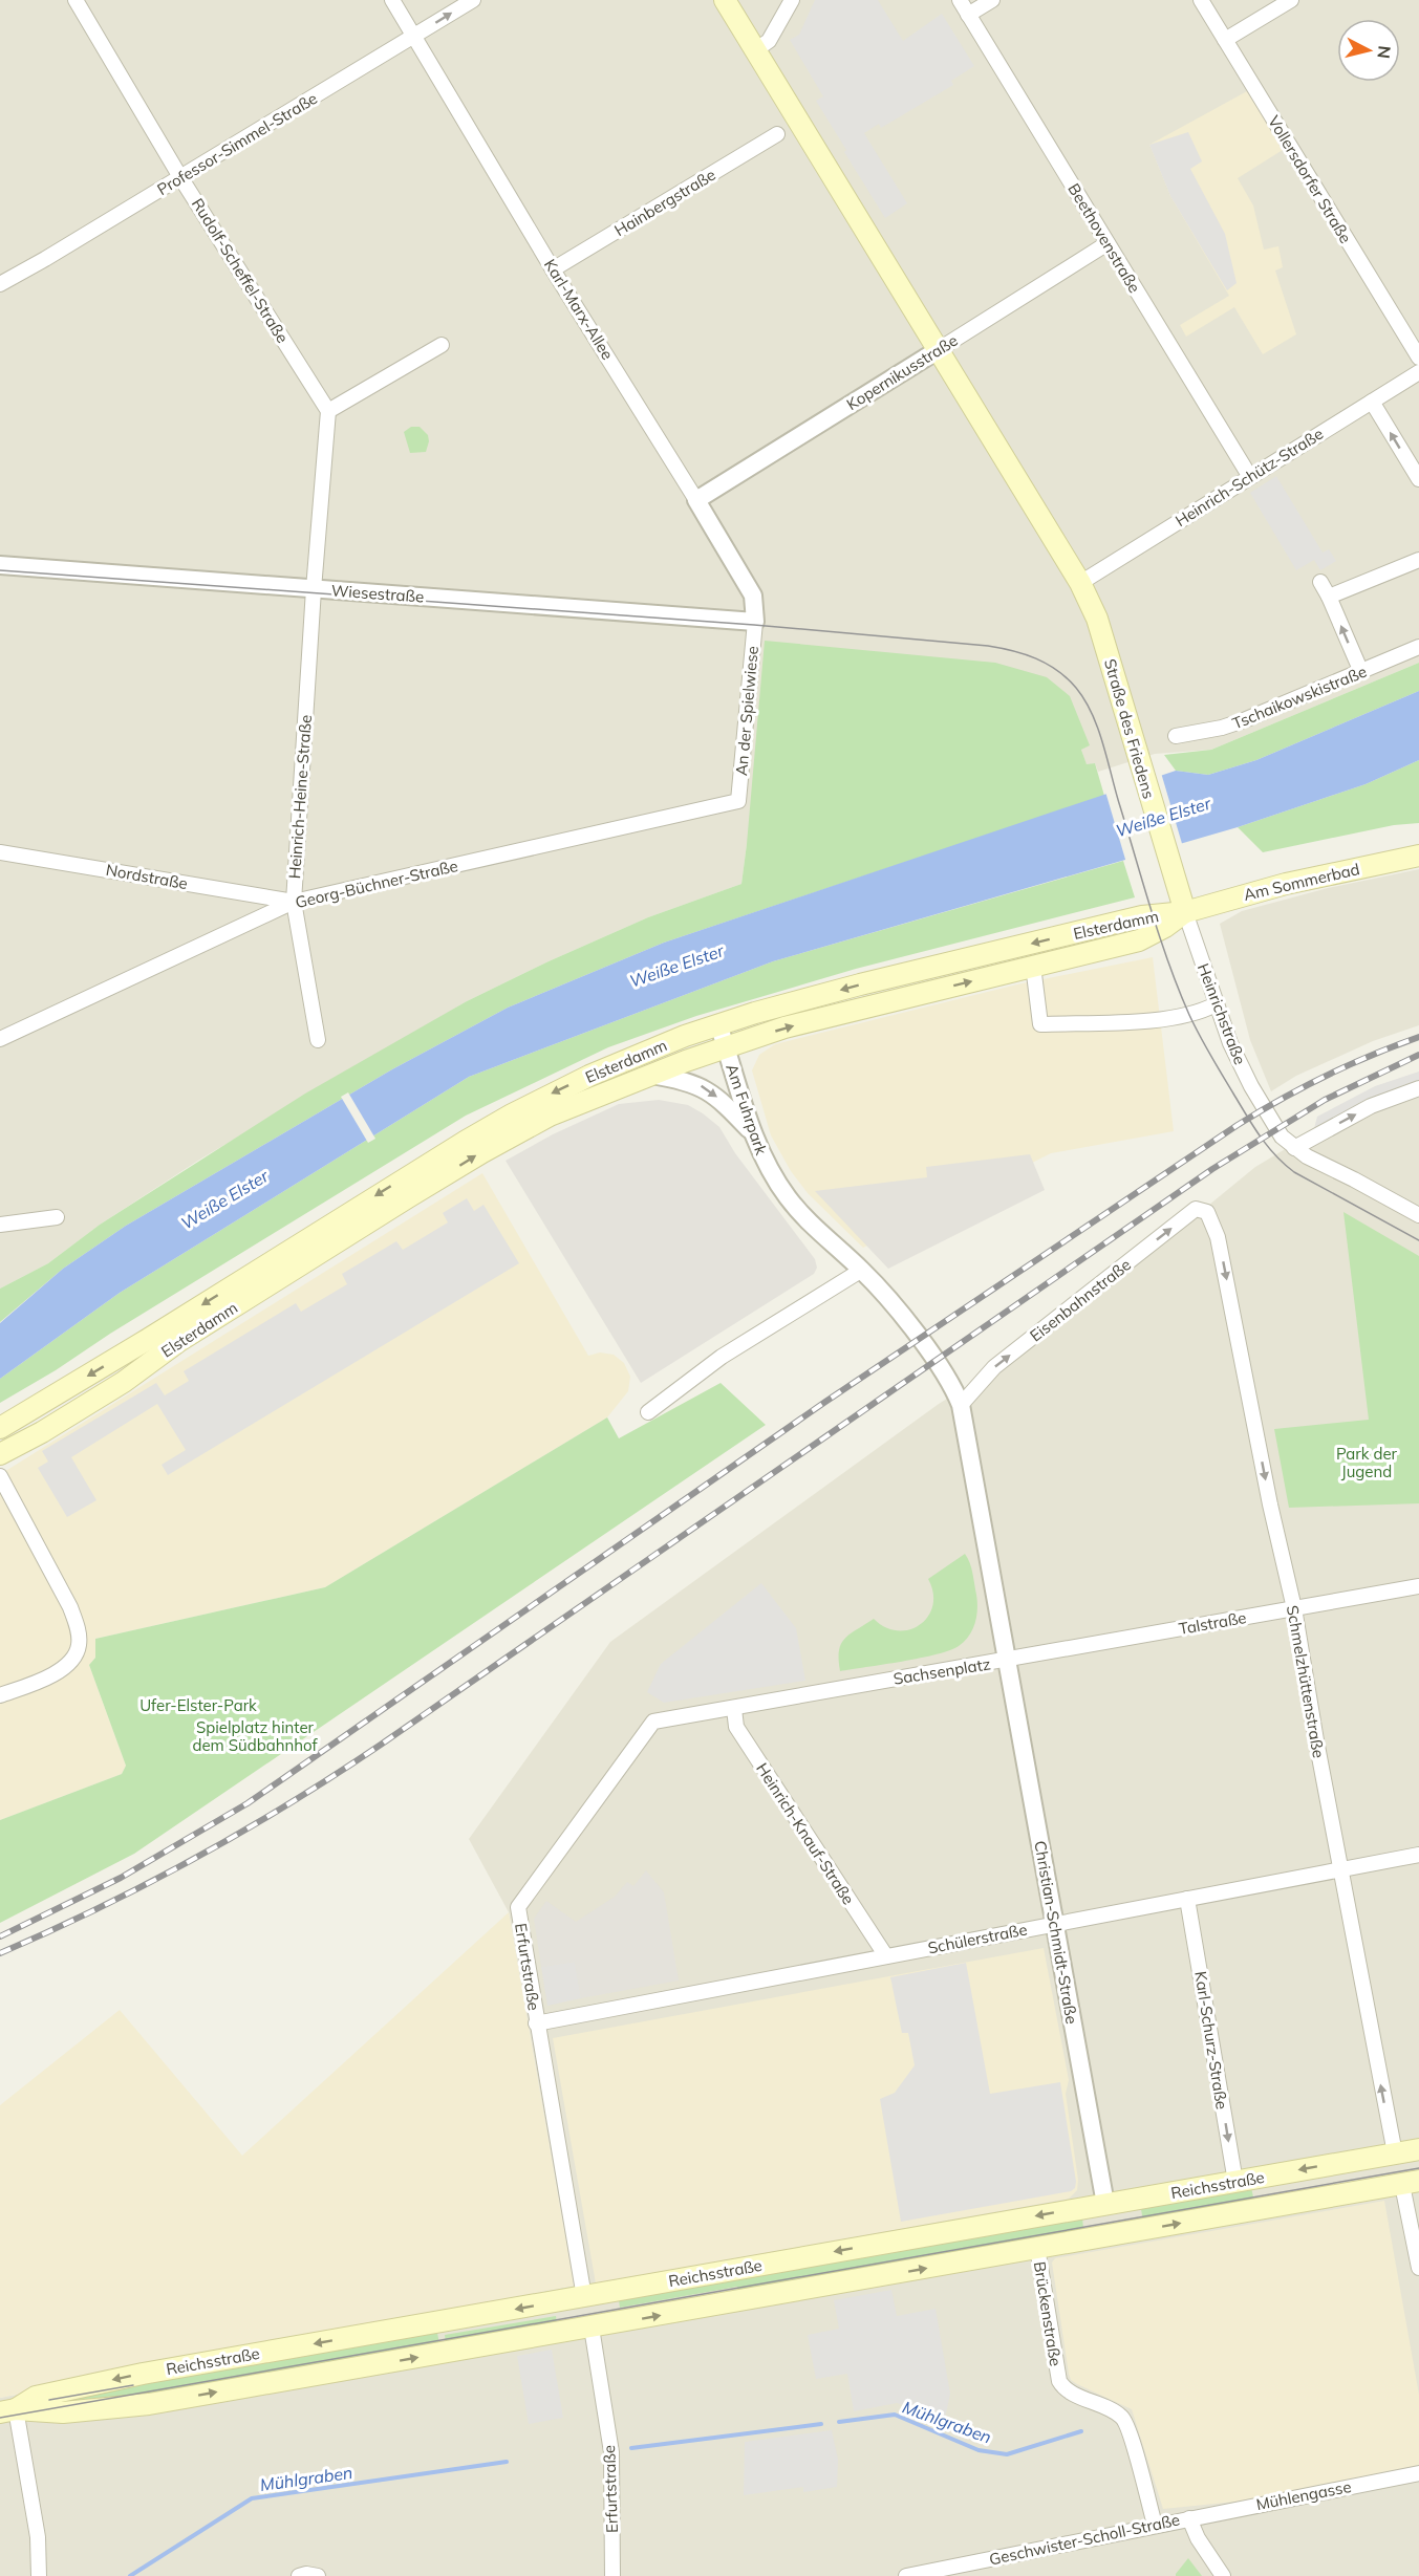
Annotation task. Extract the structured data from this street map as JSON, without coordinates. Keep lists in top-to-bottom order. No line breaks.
{"streets":{"main road":["Straße des Friedens","Am Sommerbad","Elsterdamm","Reichsstraße"],"street":["Professor-Simmel-Straße","Vollersdorfer Straße","Hainbergstraße","Beethovenstraße","Rudolf-Scheffel-Straße","Karl-Marx-Allee","Kopernikusstraße","Heinrich-Schütz-Straße","Wiesestraße","Tschaikowskistraße","An der Spielwiese","Heinrich-Heine-Straße","Nordstraße","Georg-Büchner-Straße","Heinrichstraße","Am Fuhrpark","Eisenbahnstraße","Talstraße","Sachsenplatz","Schmelzhüttenstraße","Heinrich-Knauf-Straße","Christian-Schmidt-Straße","Schülerstraße","Erfurtstraße","Karl-Schurz-Straße","Brückenstraße","Mühlengasse","Geschwister-Scholl-Straße"]},"crossings":[["Professor-Simmel-Straße","Rudolf-Scheffel-Straße"],["Professor-Simmel-Straße","Karl-Marx-Allee"],["Hainbergstraße","Karl-Marx-Allee"],["Beethovenstraße","Kopernikusstraße"],["Beethovenstraße","Heinrich-Schütz-Straße"],["Karl-Marx-Allee","Kopernikusstraße"],["Karl-Marx-Allee","Wiesestraße"],["Karl-Marx-Allee","An der Spielwiese"],["Kopernikusstraße","Straße des Friedens"],["Heinrich-Schütz-Straße","Straße des Friedens"],["Wiesestraße","An der Spielwiese"],["Wiesestraße","Heinrich-Heine-Straße"],["An der Spielwiese","Georg-Büchner-Straße"],["Straße des Friedens","Am Sommerbad"],["Straße des Friedens","Elsterdamm"],["Straße des Friedens","Heinrichstraße"],["Heinrich-Heine-Straße","Nordstraße"],["Heinrich-Heine-Straße","Georg-Büchner-Straße"],["Nordstraße","Georg-Büchner-Straße"],["Am Sommerbad","Elsterdamm"],["Am Sommerbad","Heinrichstraße"],["Elsterdamm","Heinrichstraße"],["Elsterdamm","Am Fuhrpark"],["Am Fuhrpark","Eisenbahnstraße"],["Am Fuhrpark","Sachsenplatz"],["Eisenbahnstraße","Sachsenplatz"],["Eisenbahnstraße","Schmelzhüttenstraße"],["Talstraße","Sachsenplatz"],["Talstraße","Schmelzhüttenstraße"],["Talstraße","Christian-Schmidt-Straße"],["Sachsenplatz","Heinrich-Knauf-Straße"],["Sachsenplatz","Christian-Schmidt-Straße"],["Sachsenplatz","Erfurtstraße"],["Schmelzhüttenstraße","Schülerstraße"],["Schmelzhüttenstraße","Reichsstraße"],["Heinrich-Knauf-Straße","Schülerstraße"],["Heinrich-Knauf-Straße","Erfurtstraße"],["Christian-Schmidt-Straße","Schülerstraße"],["Christian-Schmidt-Straße","Reichsstraße"],["Schülerstraße","Erfurtstraße"],["Schülerstraße","Karl-Schurz-Straße"],["Erfurtstraße","Reichsstraße"],["Karl-Schurz-Straße","Reichsstraße"],["Reichsstraße","Brückenstraße"],["Brückenstraße","Geschwister-Scholl-Straße"],["Mühlengasse","Geschwister-Scholl-Straße"]],"one_way":["Eisenbahnstraße","Karl-Schurz-Straße"],"water":["Weiße Elster","Mühlgraben"],"parks":["Park der Jugend","Ufer-Elster-Park","Spielplatz hinter dem Südbahnhof"],"north":"right"}
